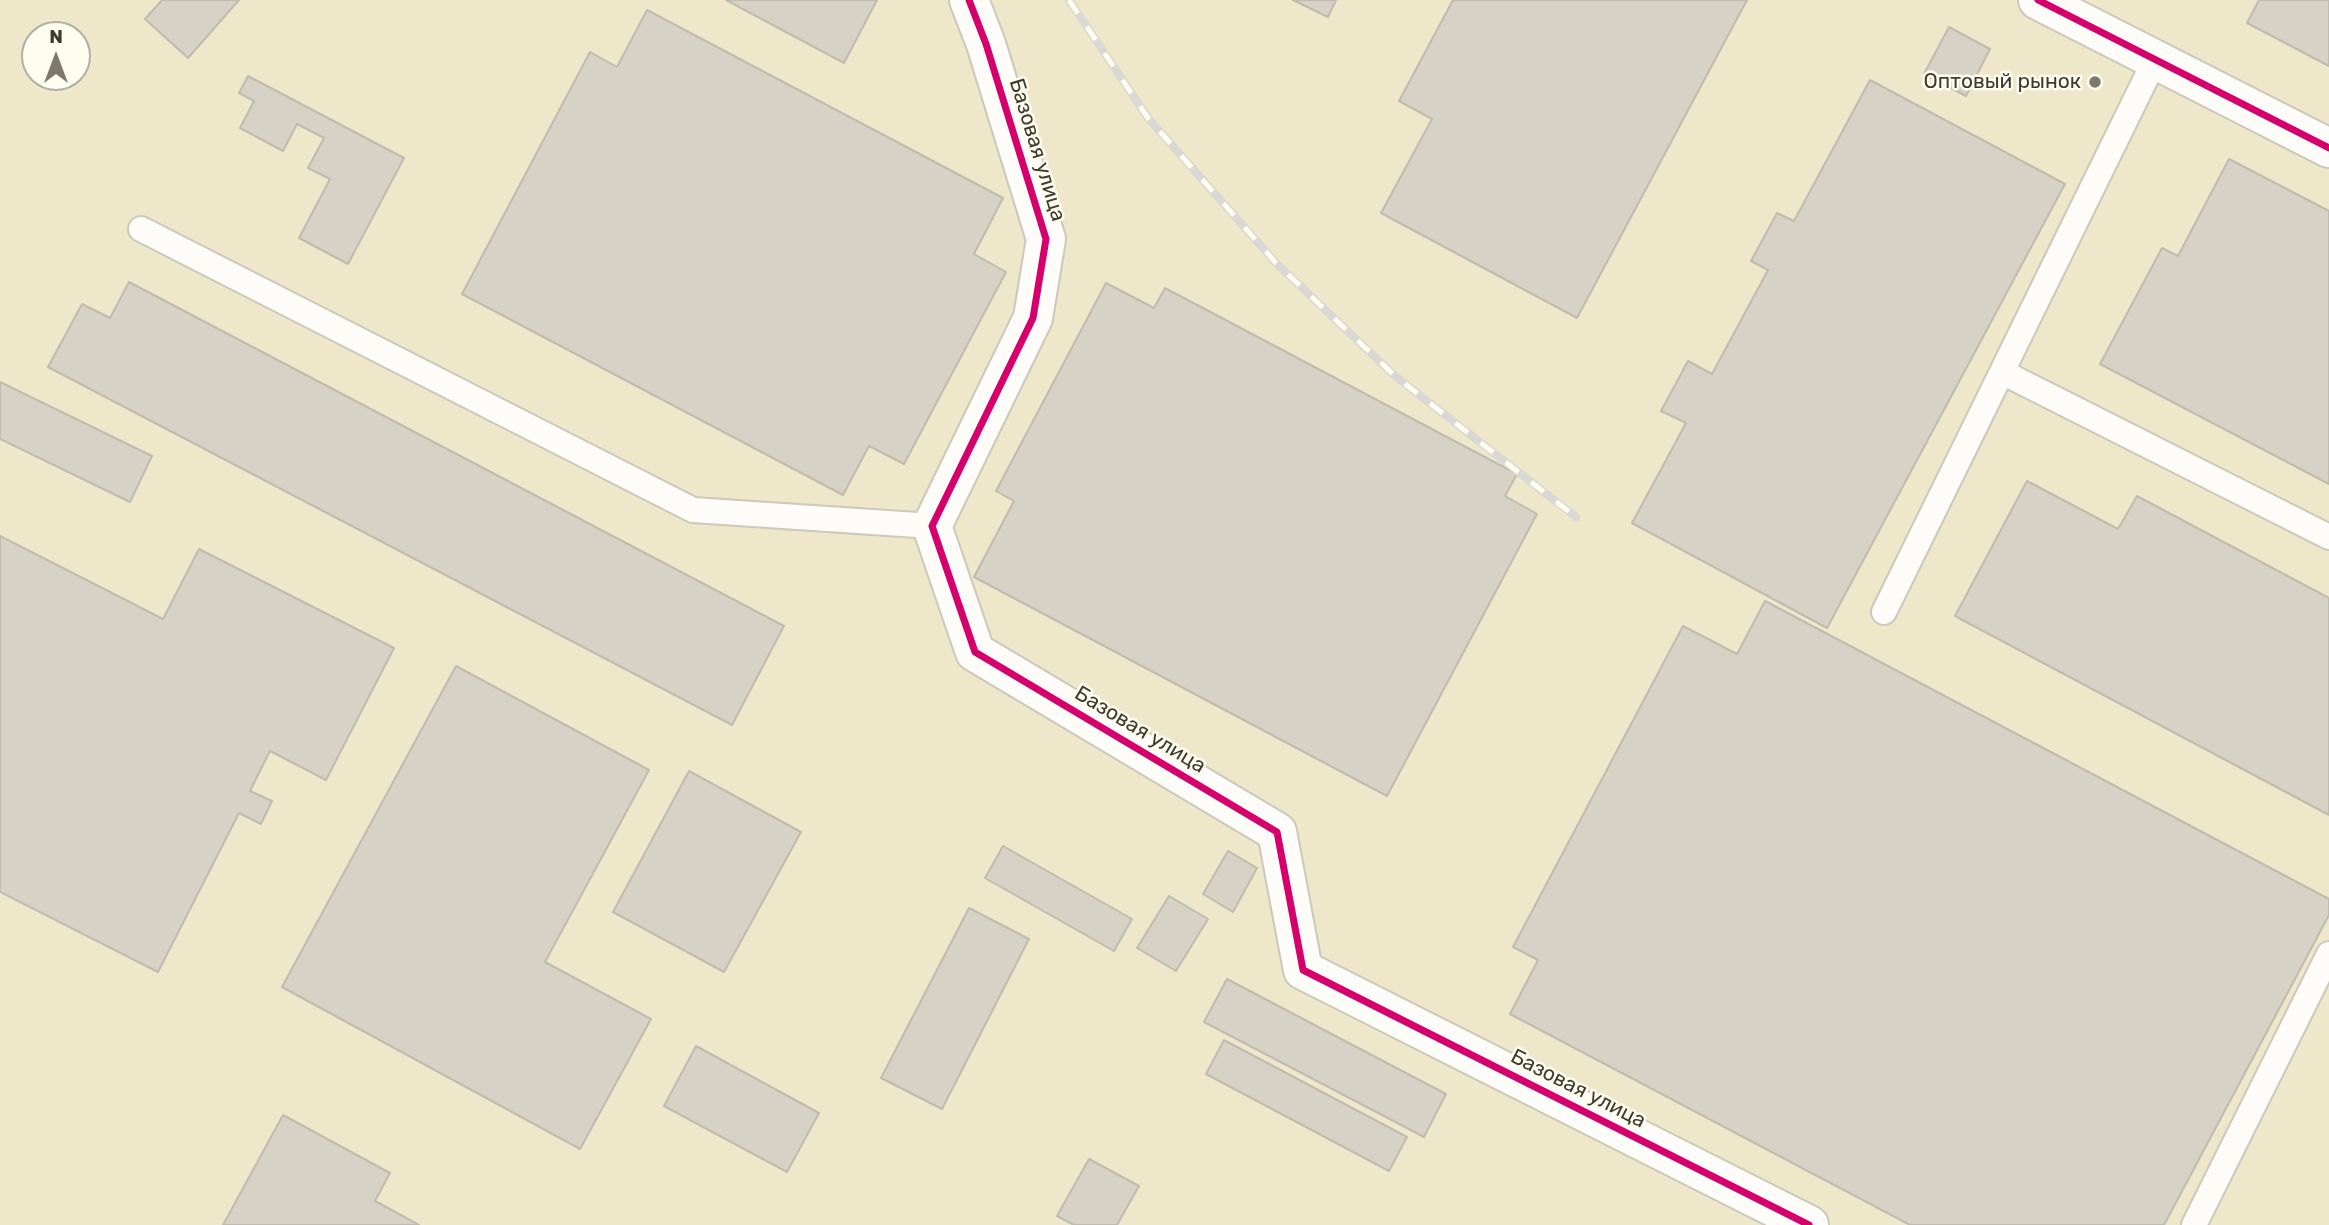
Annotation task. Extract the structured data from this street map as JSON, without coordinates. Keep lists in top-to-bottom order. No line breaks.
{"streets":{"street":["Базовая улица"]},"places":["Оптовый рынок"],"north":"top"}
